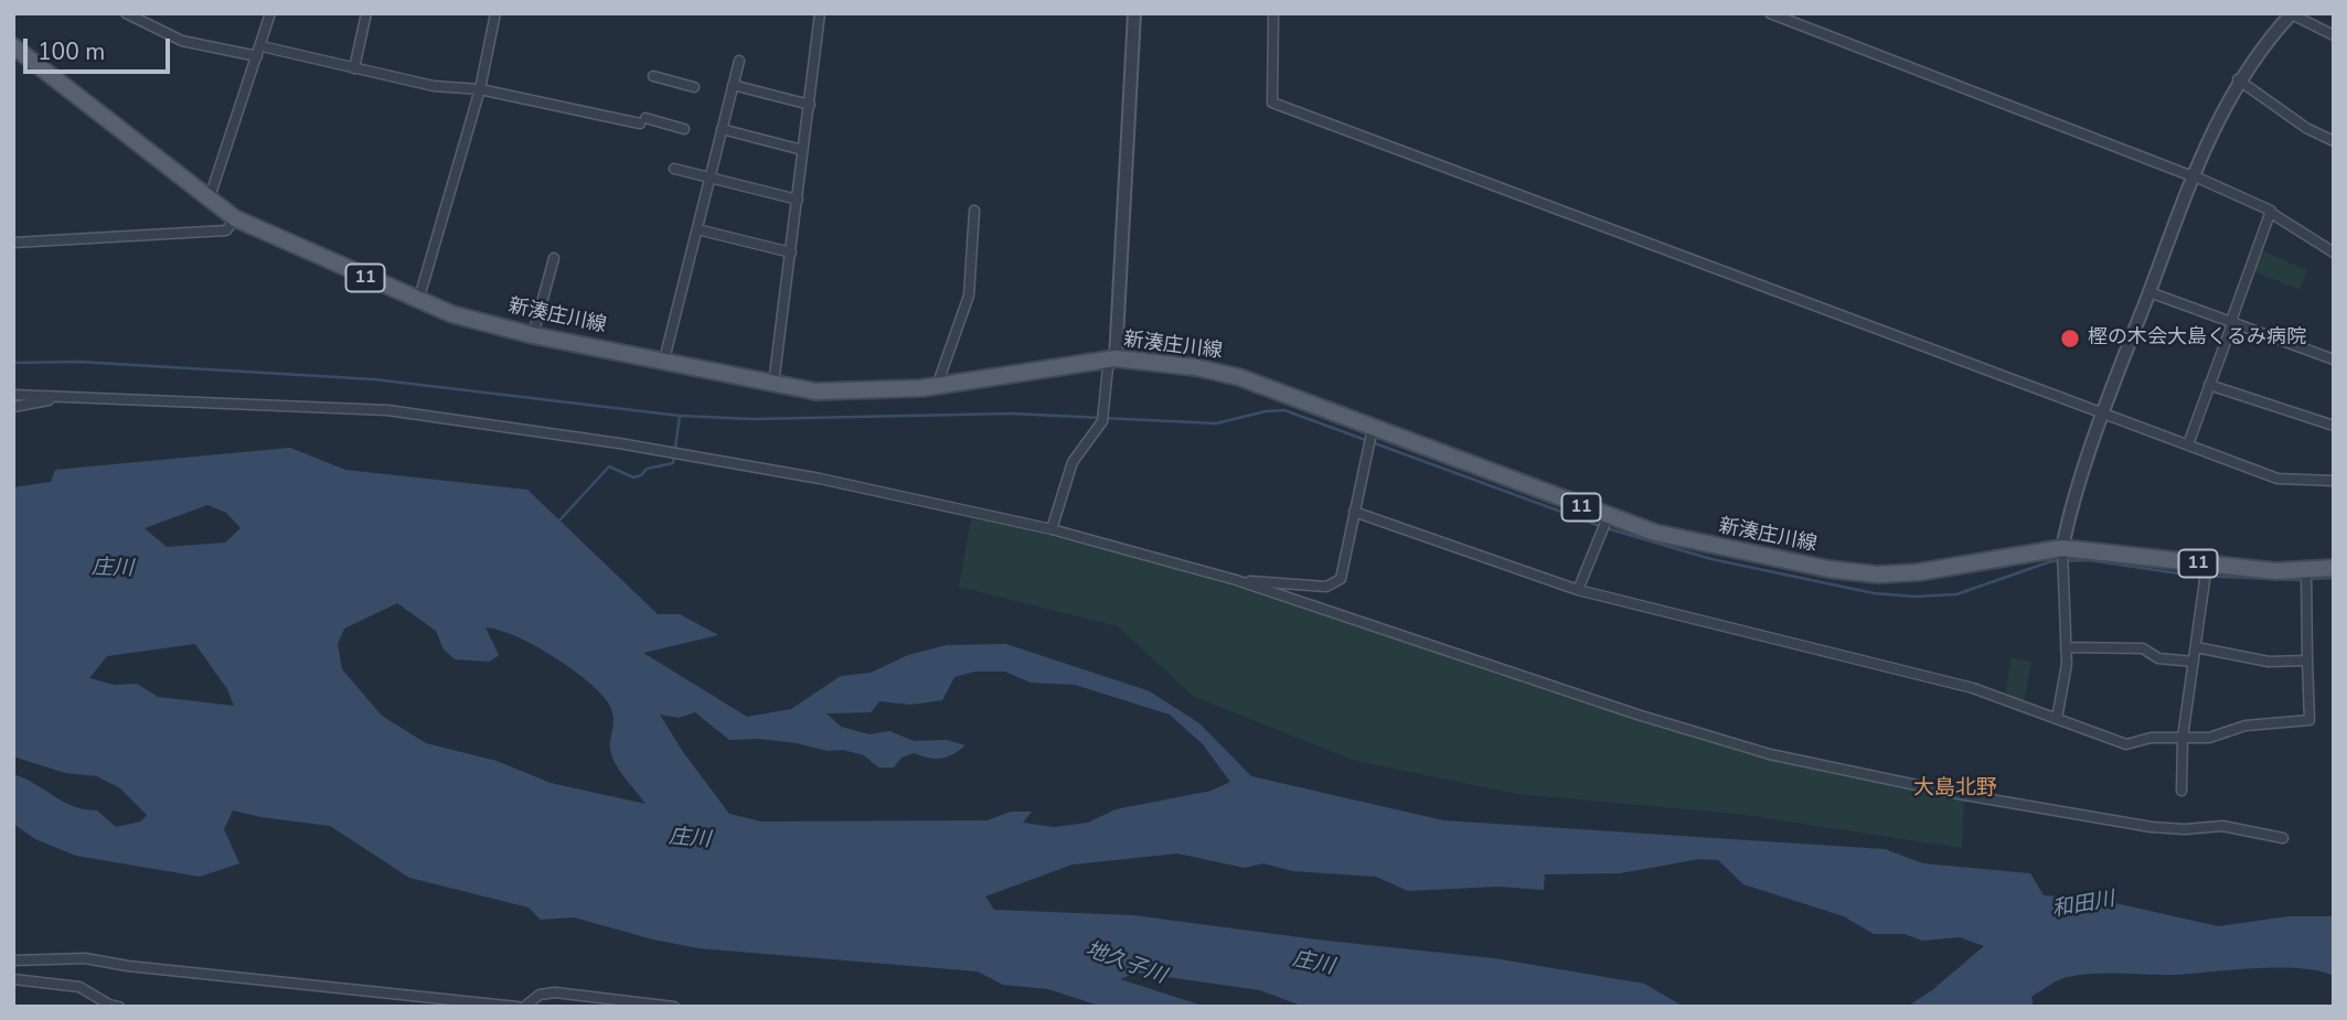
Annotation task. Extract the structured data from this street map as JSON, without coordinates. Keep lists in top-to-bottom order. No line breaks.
{"streets":{"main road":["11","新湊庄川線"]},"districts":["大島北野"],"water":["庄川","和田川","地久子川"],"places":["樫の木会大島くるみ病院"],"scale_bar":"100 m"}
